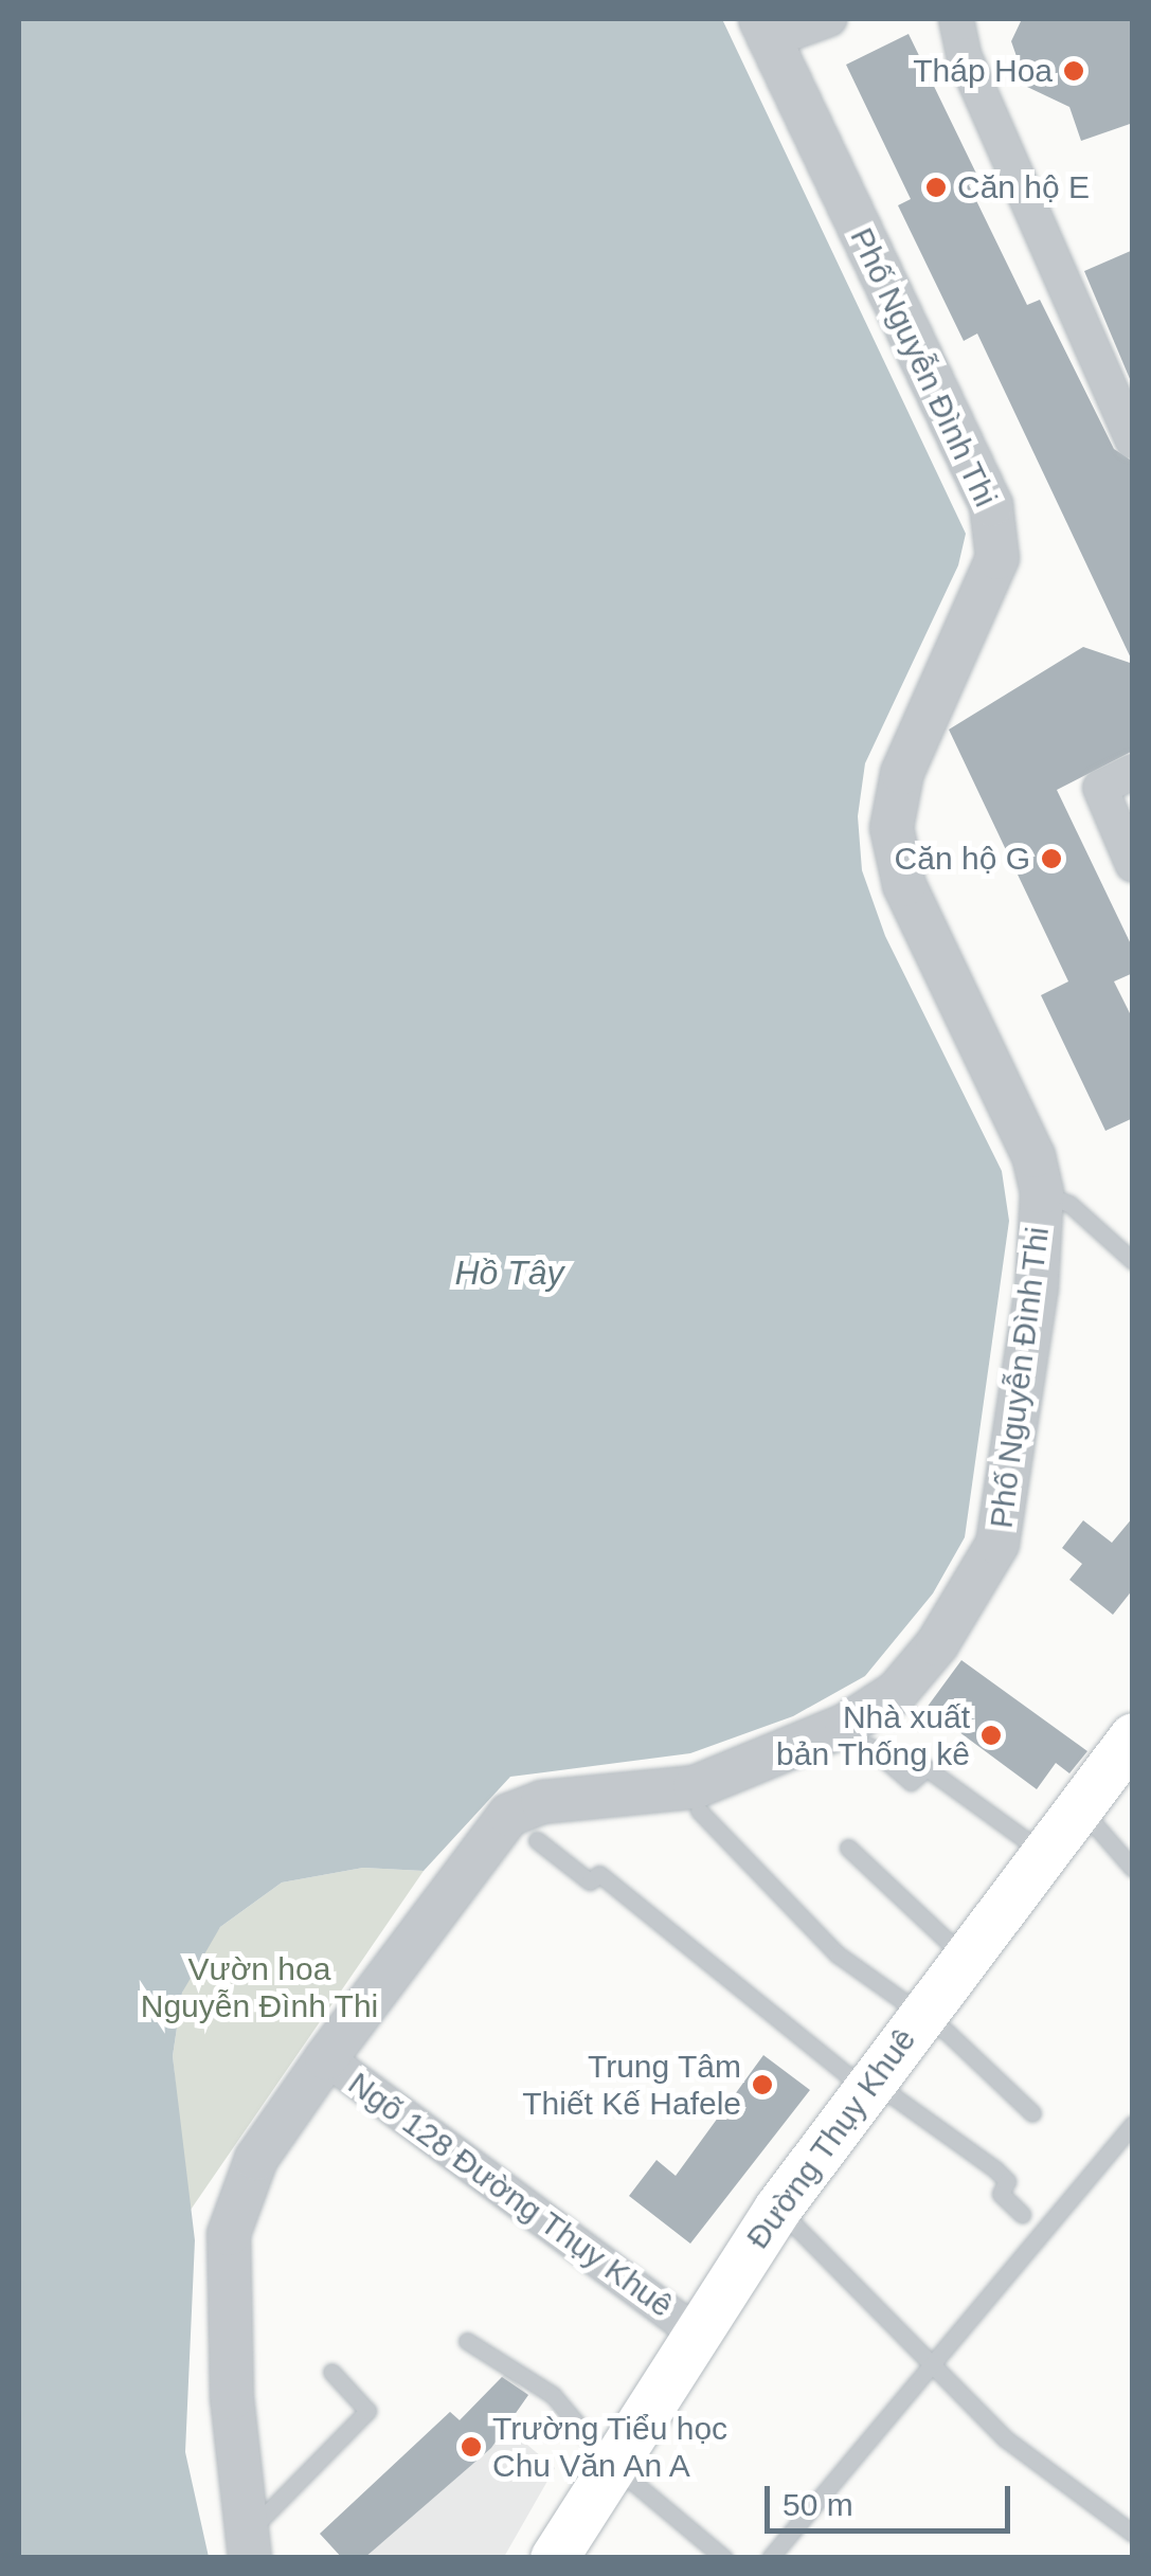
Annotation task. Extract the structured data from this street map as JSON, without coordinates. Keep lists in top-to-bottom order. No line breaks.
{"streets":{"main road":["Đường Thụy Khuê"],"street":["Phố Nguyễn Đình Thi","Ngõ 128 Đường Thụy Khuê"]},"crossings":[["Phố Nguyễn Đình Thi","Ngõ 128 Đường Thụy Khuê"],["Đường Thụy Khuê","Ngõ 128 Đường Thụy Khuê"]],"water":["Hồ Tây"],"parks":["Vườn hoa Nguyễn Đình Thi"],"places":["Tháp Hoa","Căn hộ E","Căn hộ G","Nhà xuất bản Thống kê","Trung Tâm Thiết Kế Hafele","Trường Tiểu học Chu Văn An A"],"scale_bar":"50 m"}
